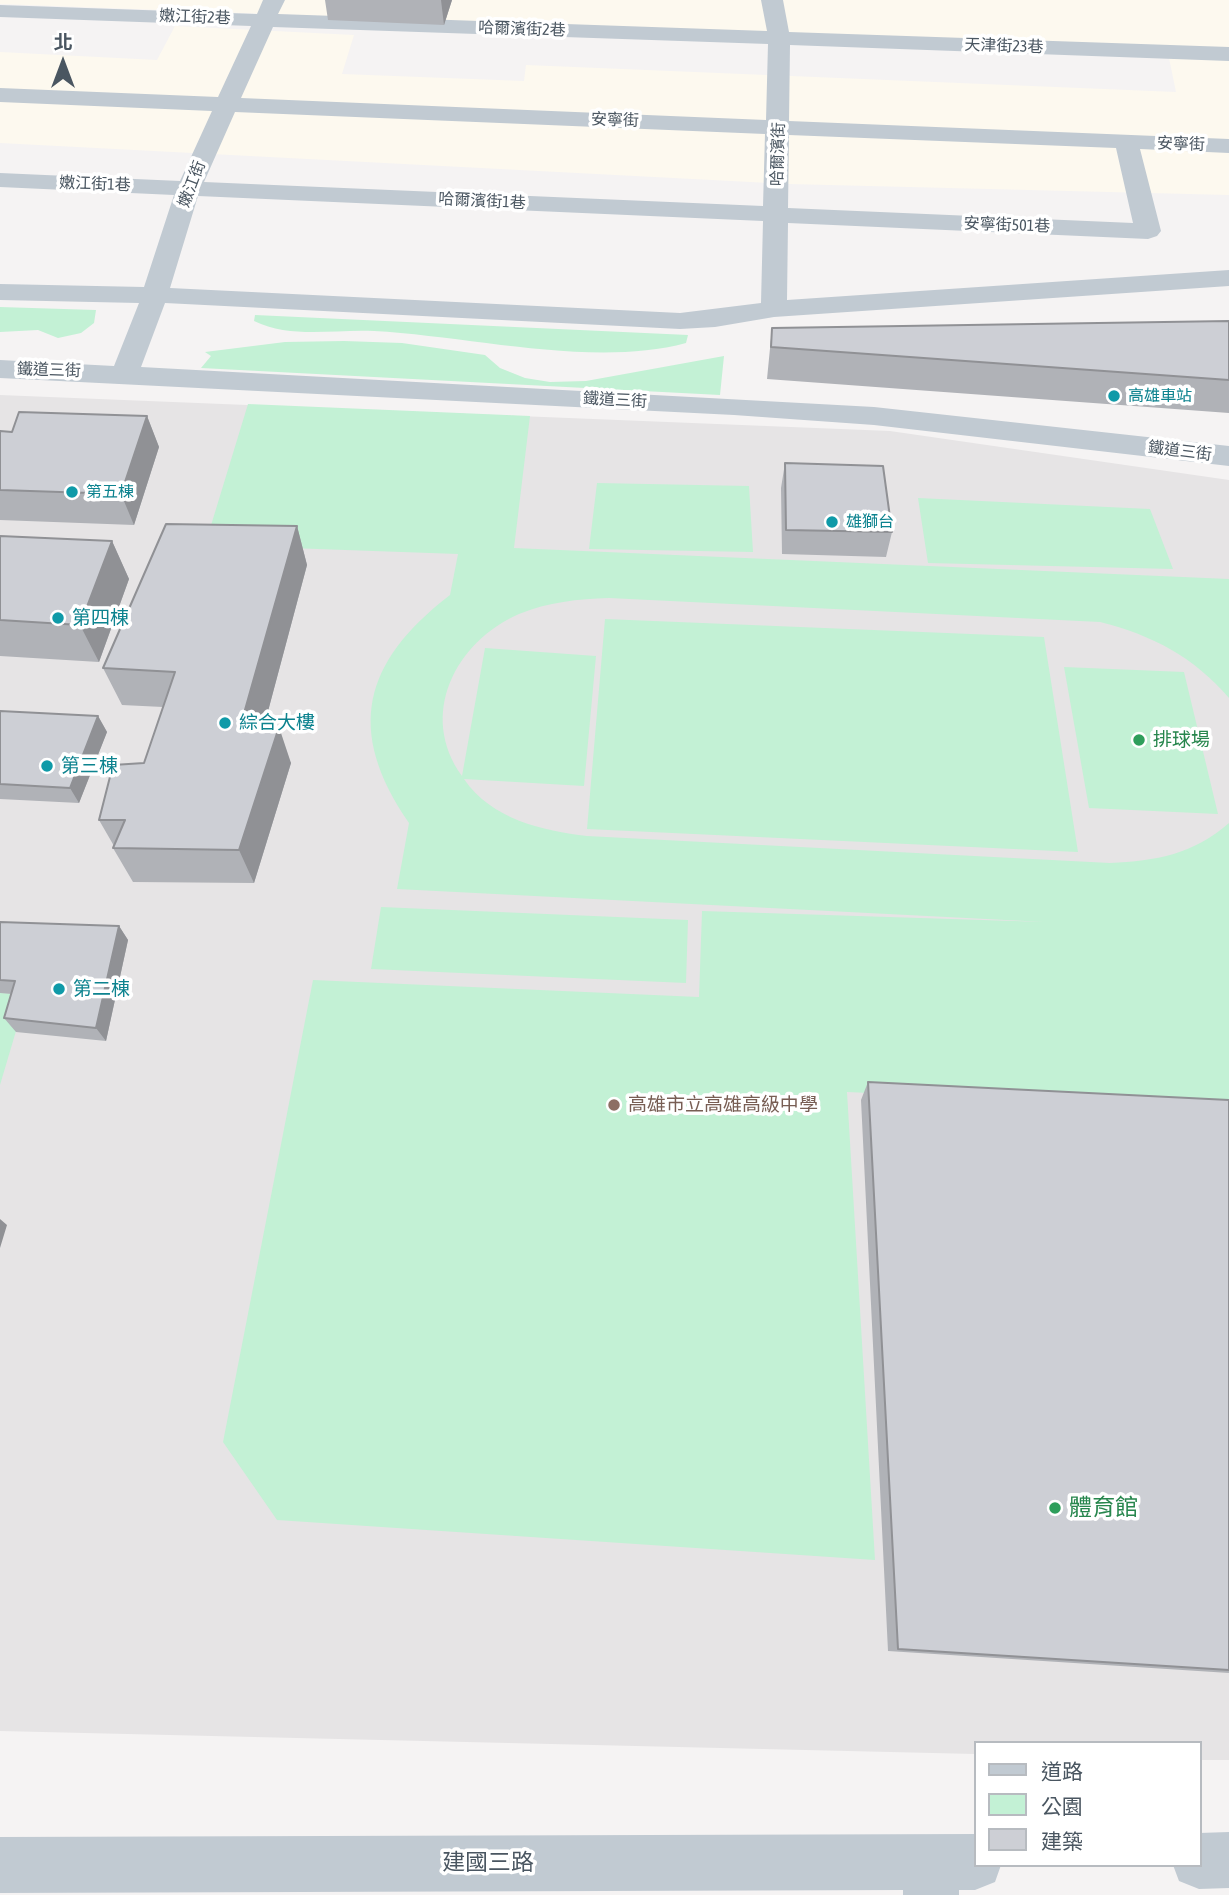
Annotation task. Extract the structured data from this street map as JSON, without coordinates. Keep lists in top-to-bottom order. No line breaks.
{"streets":{"street":["嫩江街2巷","哈爾濱街2巷","天津街23巷","安寧街","哈爾濱街","嫩江街1巷","嫩江街","哈爾濱街1巷","安寧街501巷","鐵道三街","建國三路"]},"crossings":[["嫩江街2巷","哈爾濱街2巷"],["嫩江街2巷","嫩江街"],["哈爾濱街2巷","天津街23巷"],["哈爾濱街2巷","哈爾濱街"],["哈爾濱街2巷","嫩江街"],["天津街23巷","哈爾濱街"],["安寧街","哈爾濱街"],["安寧街","嫩江街"],["安寧街","安寧街501巷"],["哈爾濱街","哈爾濱街1巷"],["哈爾濱街","安寧街501巷"],["嫩江街1巷","嫩江街"],["嫩江街1巷","哈爾濱街1巷"],["嫩江街","哈爾濱街1巷"],["嫩江街","鐵道三街"],["哈爾濱街1巷","安寧街501巷"]],"places":["高雄車站","第五棟","雄獅台","第四棟","綜合大樓","排球場","第三棟","第二棟","高雄市立高雄高級中學","體育館"],"legend":["道路","公園","建築"],"north":"top"}
